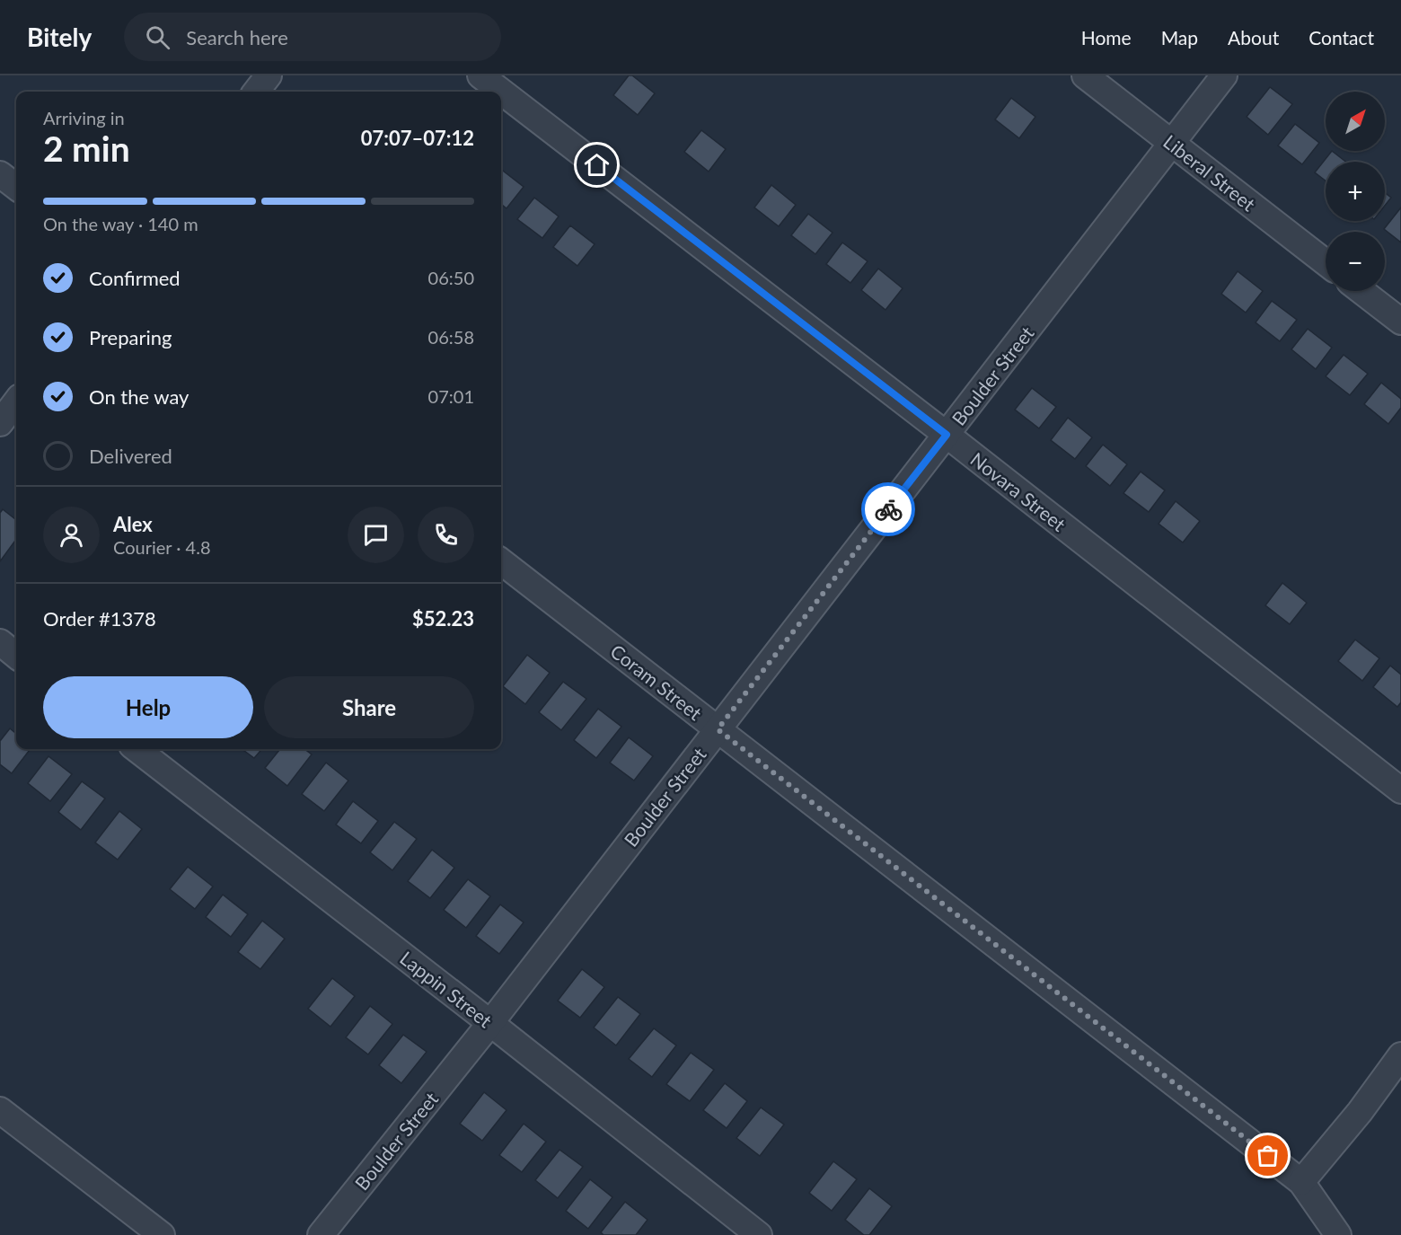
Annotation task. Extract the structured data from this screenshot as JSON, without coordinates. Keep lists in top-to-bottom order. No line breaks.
{"streets":{"street":["Liberal Street","Boulder Street","Novara Street","Coram Street","Lappin Street"]},"crossings":[["Liberal Street","Boulder Street"],["Boulder Street","Novara Street"],["Boulder Street","Coram Street"],["Boulder Street","Lappin Street"]],"north":"top right","page":{"header":"Bitely","search":"Search here","nav":["Home","Map","About","Contact"],"map_buttons":["+","−"],"heading":["2 min","Arriving in","07:07–07:12"],"panel":["Alex","Courier · 4.8","Order #1378","$52.23"],"bar":"On the way · 140 m","list":[["Confirmed","06:50"],["Preparing","06:58"],["On the way","07:01"],"Delivered"],"buttons":["Help","Share"]}}
